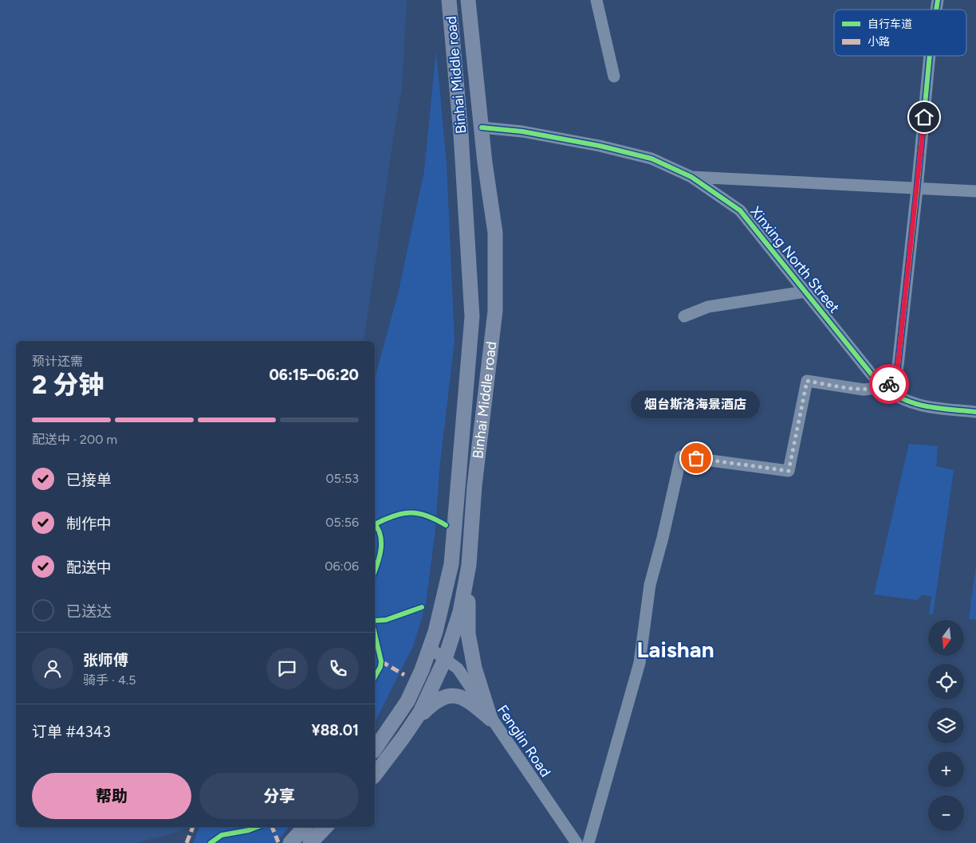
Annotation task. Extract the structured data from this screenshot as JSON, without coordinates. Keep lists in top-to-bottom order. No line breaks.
{"streets":{"main road":["Binhai Middle road"],"street":["Xinxing North Street","Fenglin Road"]},"crossings":[["Binhai Middle road","Xinxing North Street"],["Binhai Middle road","Fenglin Road"]],"districts":["Laishan"],"places":["烟台斯洛海景酒店"],"legend":["自行车道","小路"],"north":"bottom","page":{"heading":["2 分钟","预计还需","06:15–06:20"],"panel":["张师傅","骑手 · 4.5","订单 #4343","¥88.01"],"bubble":"烟台斯洛海景酒店","bar":"配送中 · 200 m","list":[["已接单","05:53"],["制作中","05:56"],["配送中","06:06"],"已送达"],"map_buttons":["+","−"],"buttons":["帮助","分享"]}}
